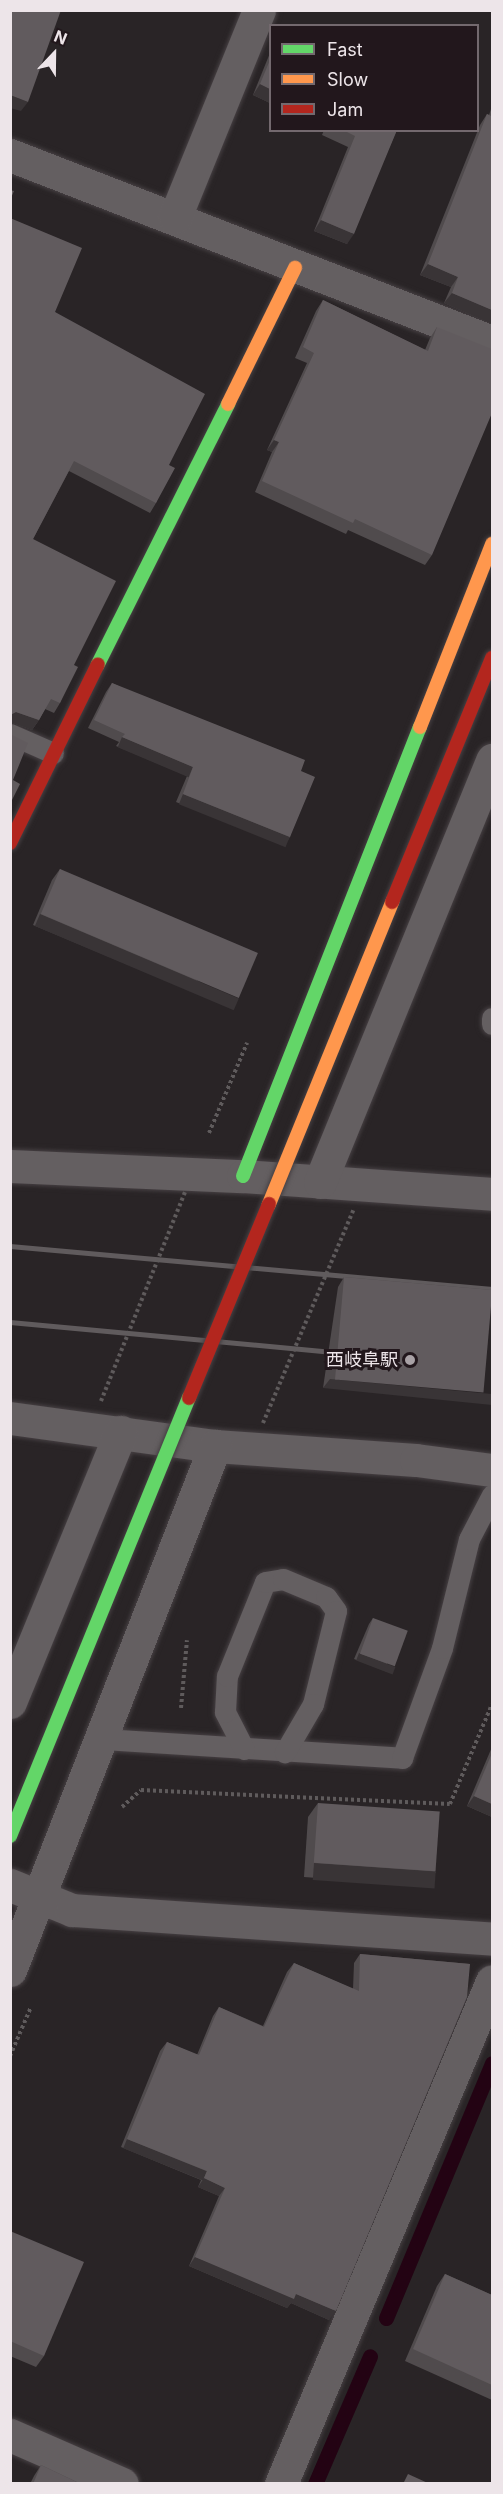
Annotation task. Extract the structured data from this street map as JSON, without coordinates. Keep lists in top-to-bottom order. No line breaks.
{"places":["西岐阜駅"],"legend":["Fast","Slow","Jam"],"north":"top"}
